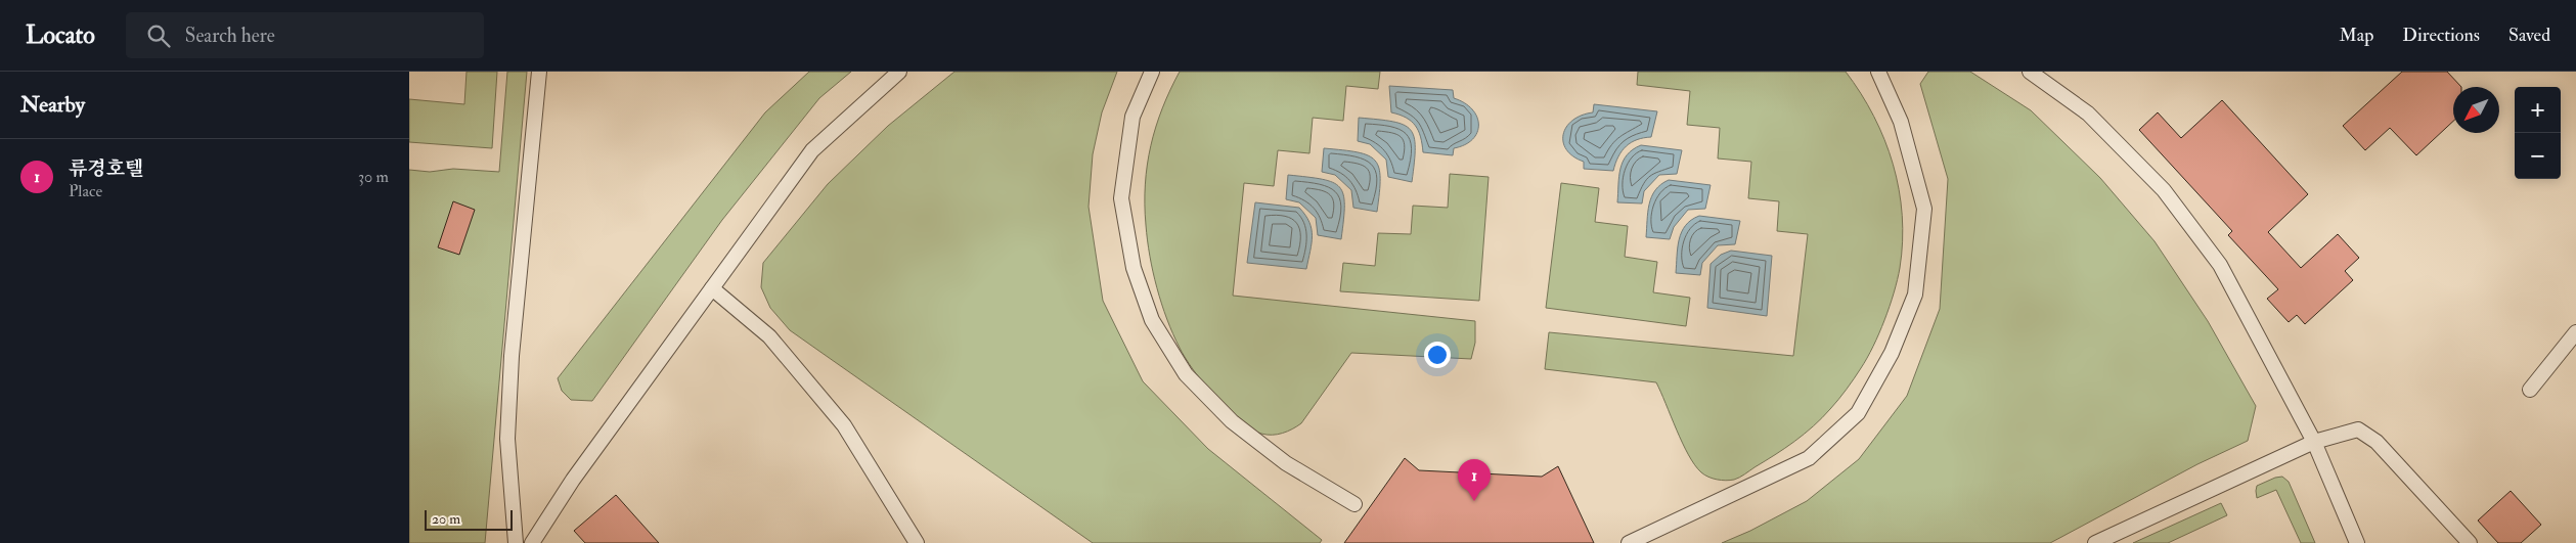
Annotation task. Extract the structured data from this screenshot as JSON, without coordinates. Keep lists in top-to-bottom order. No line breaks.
{"scale_bar":"20 m","north":"bottom left","page":{"header":"Locato","search":"Search here","nav":["Map","Directions","Saved"],"heading":"Nearby","map_buttons":["+","−"],"list":[{"mark":"1","name":"류경호텔","note":"Place","value":"30 m"}],"pins":"1","scale":"20 m"}}
